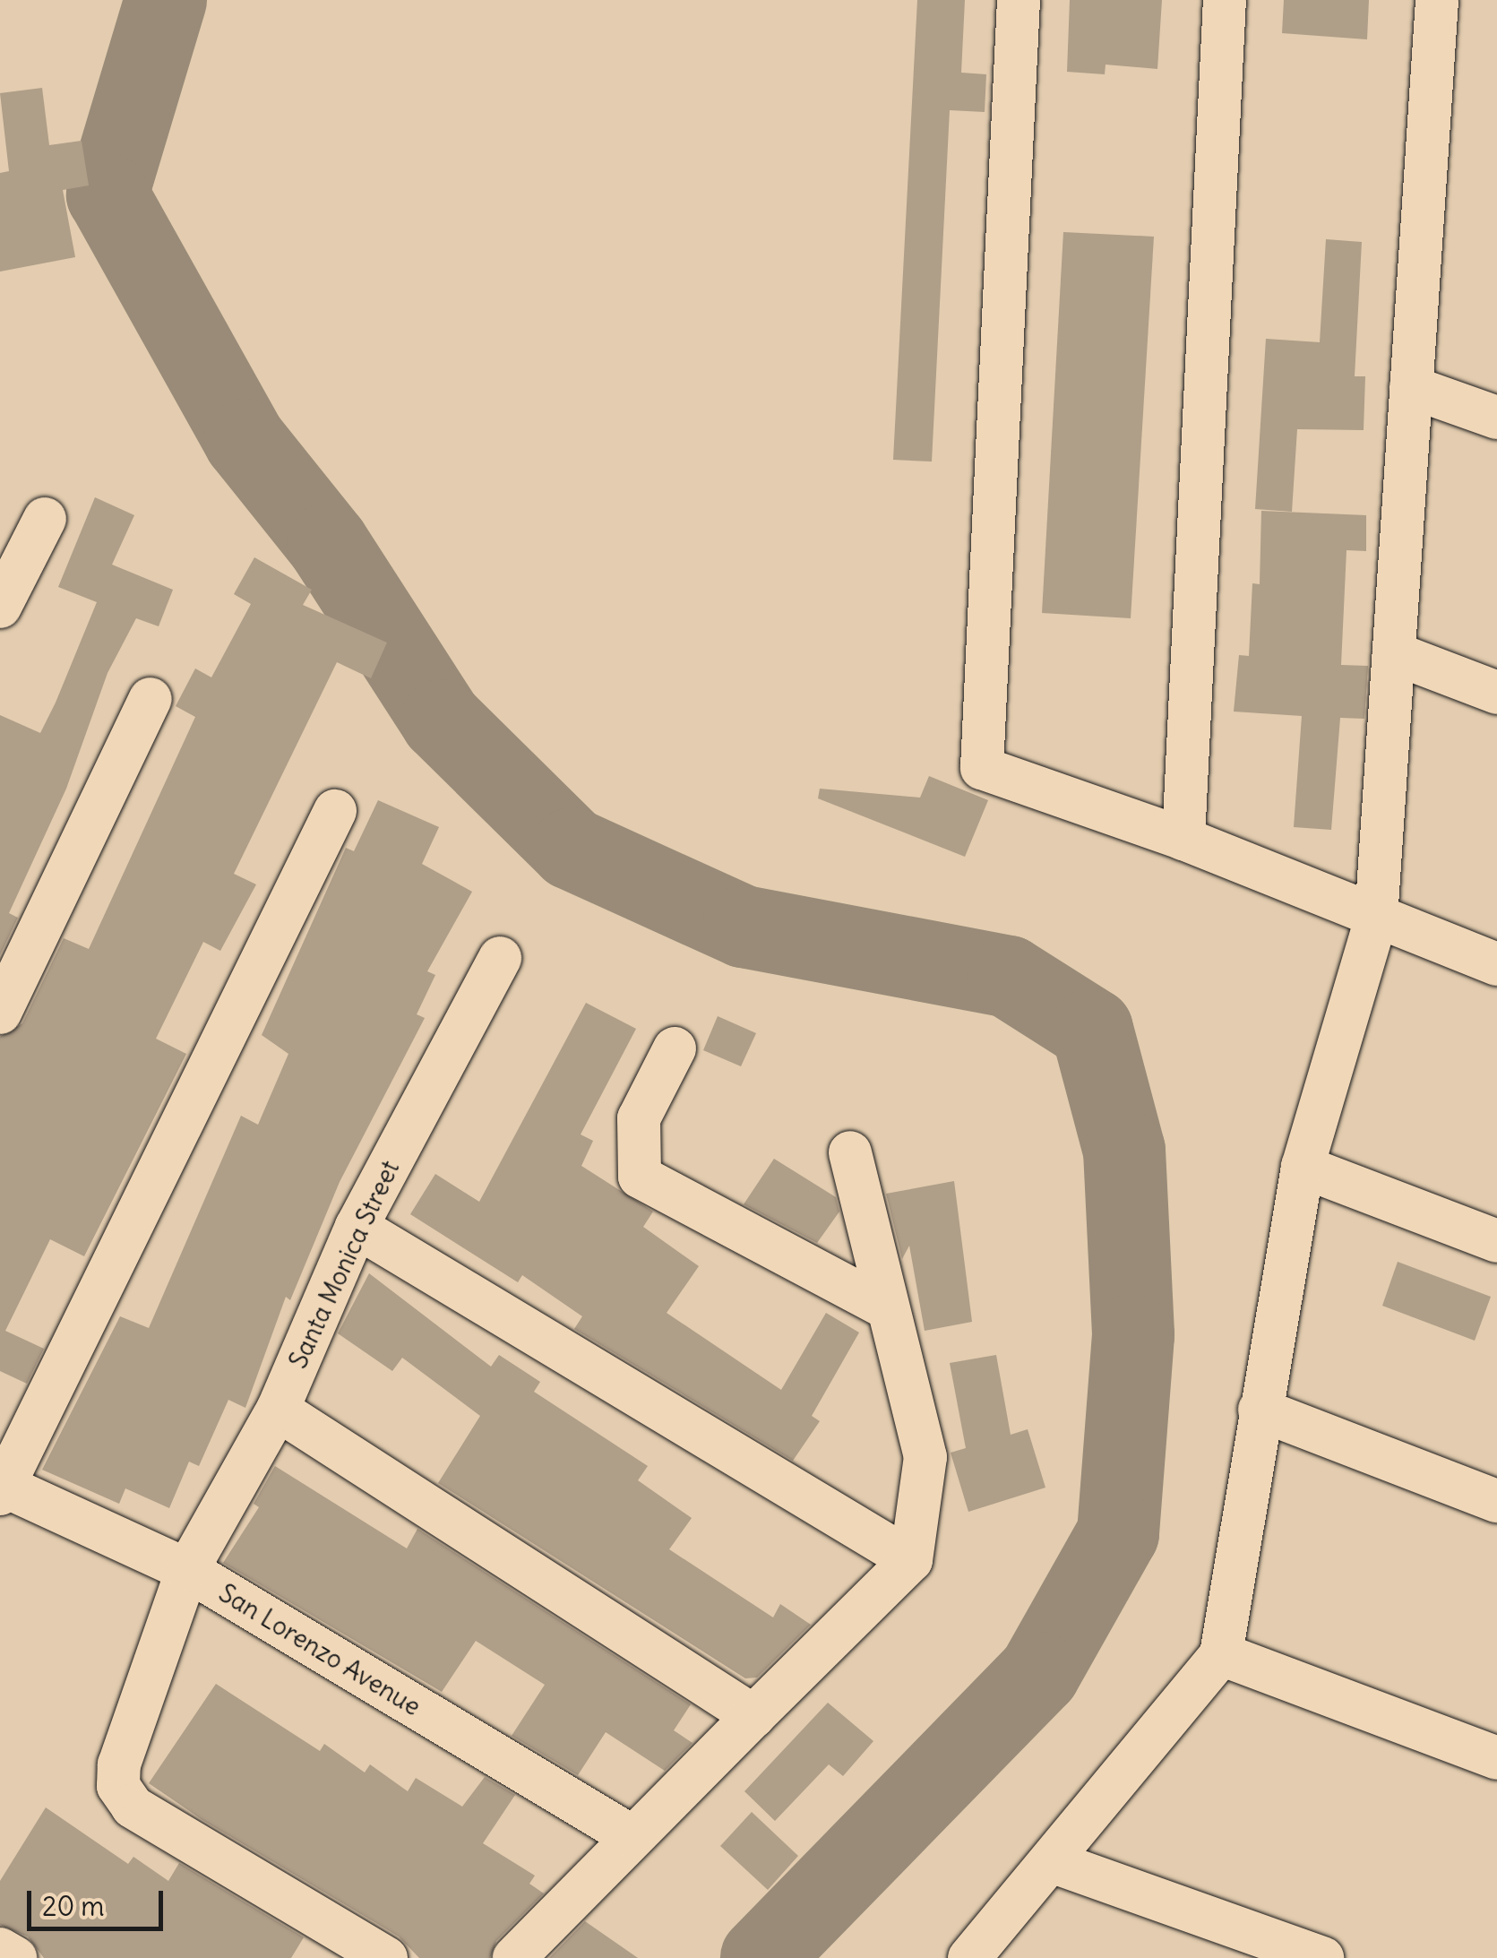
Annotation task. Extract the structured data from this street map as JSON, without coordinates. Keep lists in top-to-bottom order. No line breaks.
{"streets":{"street":["Santa Monica Street","San Lorenzo Avenue"]},"crossings":[["Santa Monica Street","San Lorenzo Avenue"]],"scale_bar":"20 m"}
